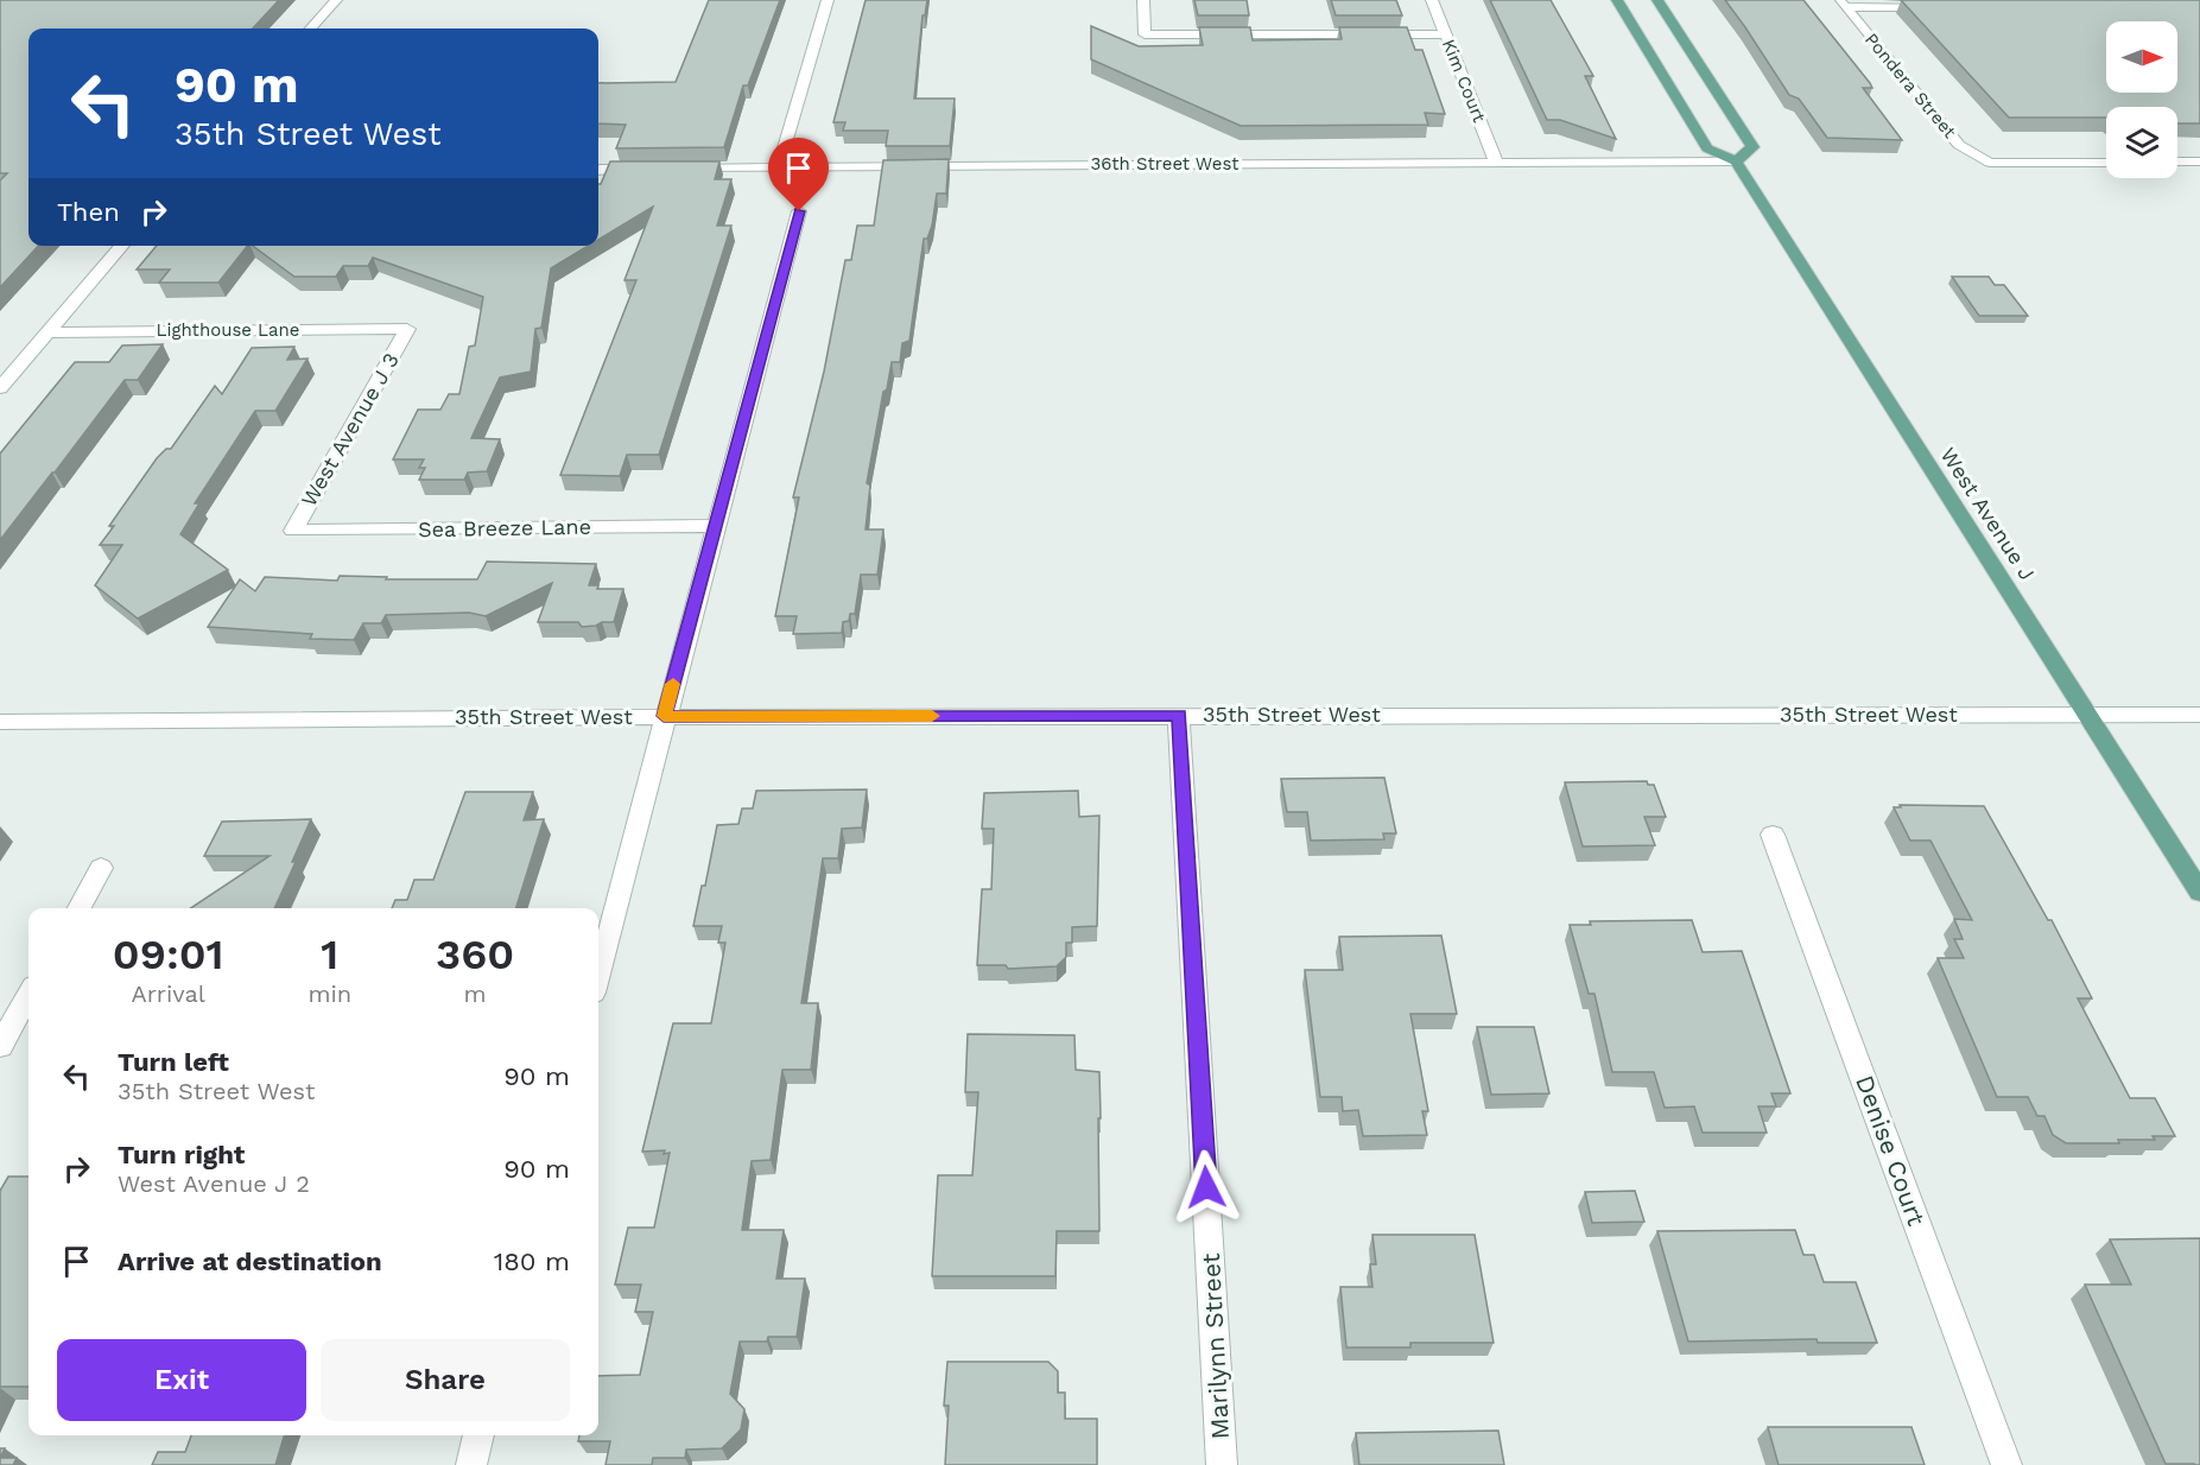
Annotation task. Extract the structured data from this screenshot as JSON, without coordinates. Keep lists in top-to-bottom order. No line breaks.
{"streets":{"main road":["West Avenue J"],"street":["Kim Court","Pondera Street","36th Street West","Lighthouse Lane","West Avenue J 3","Sea Breeze Lane","35th Street West","Denise Court","Marilynn Street"]},"crossings":[["Kim Court","36th Street West"],["36th Street West","West Avenue J"],["Lighthouse Lane","West Avenue J 3"],["West Avenue J 3","Sea Breeze Lane"],["West Avenue J","35th Street West"],["35th Street West","Marilynn Street"]],"north":"right","page":{"turn":["90 m","35th Street West"],"then":"Then","eta":["09:01","Arrival","1","min","360","m"],"list":[{"name":"Turn left","note":"35th Street West","value":"90 m"},{"name":"Turn right","note":"West Avenue J 2","value":"90 m"},{"name":"Arrive at destination","value":"180 m"}],"buttons":["Exit","Share"]}}
